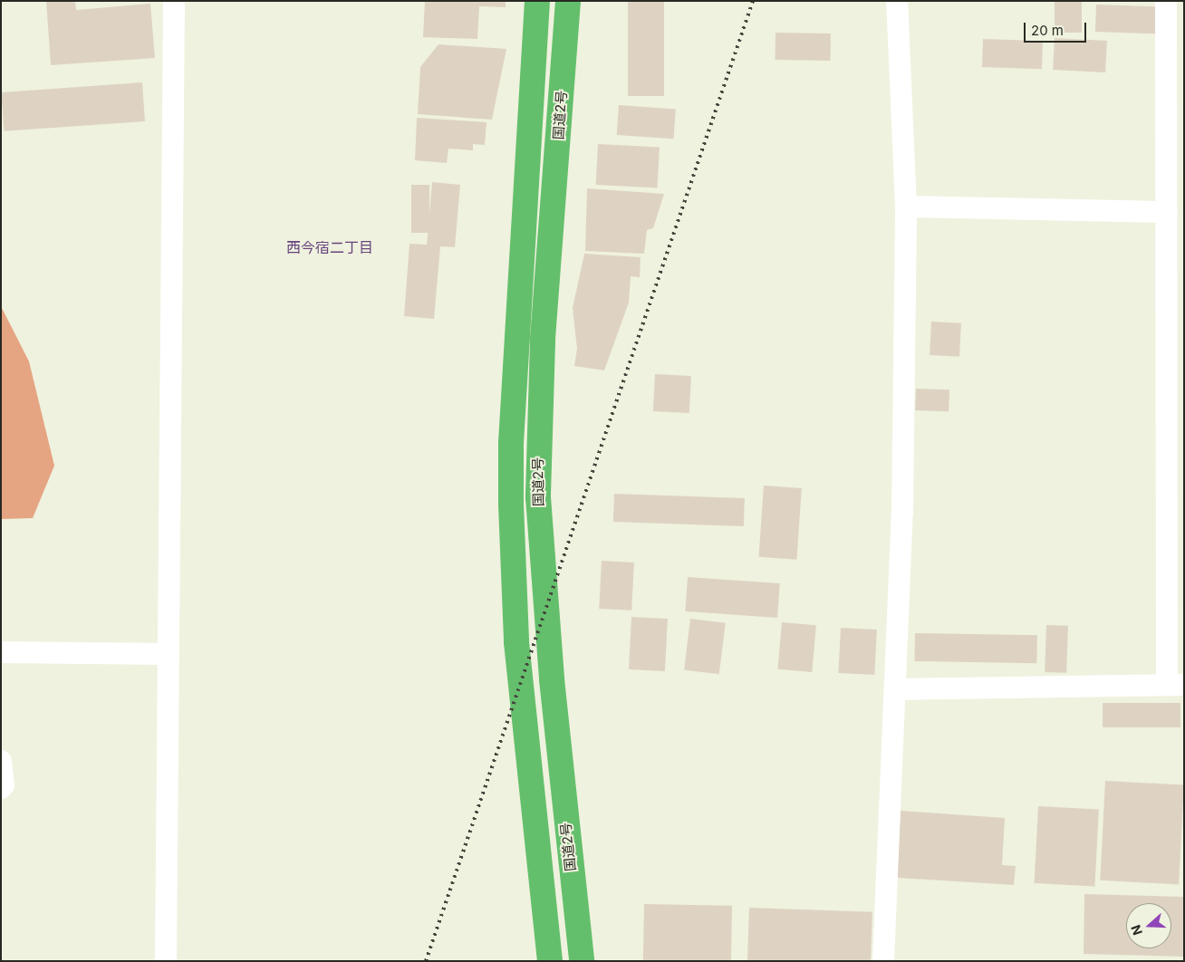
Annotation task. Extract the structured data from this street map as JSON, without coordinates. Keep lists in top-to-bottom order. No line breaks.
{"streets":{"highway":["国道2号"]},"districts":["西今宿二丁目"],"scale_bar":"20 m","north":"left"}
